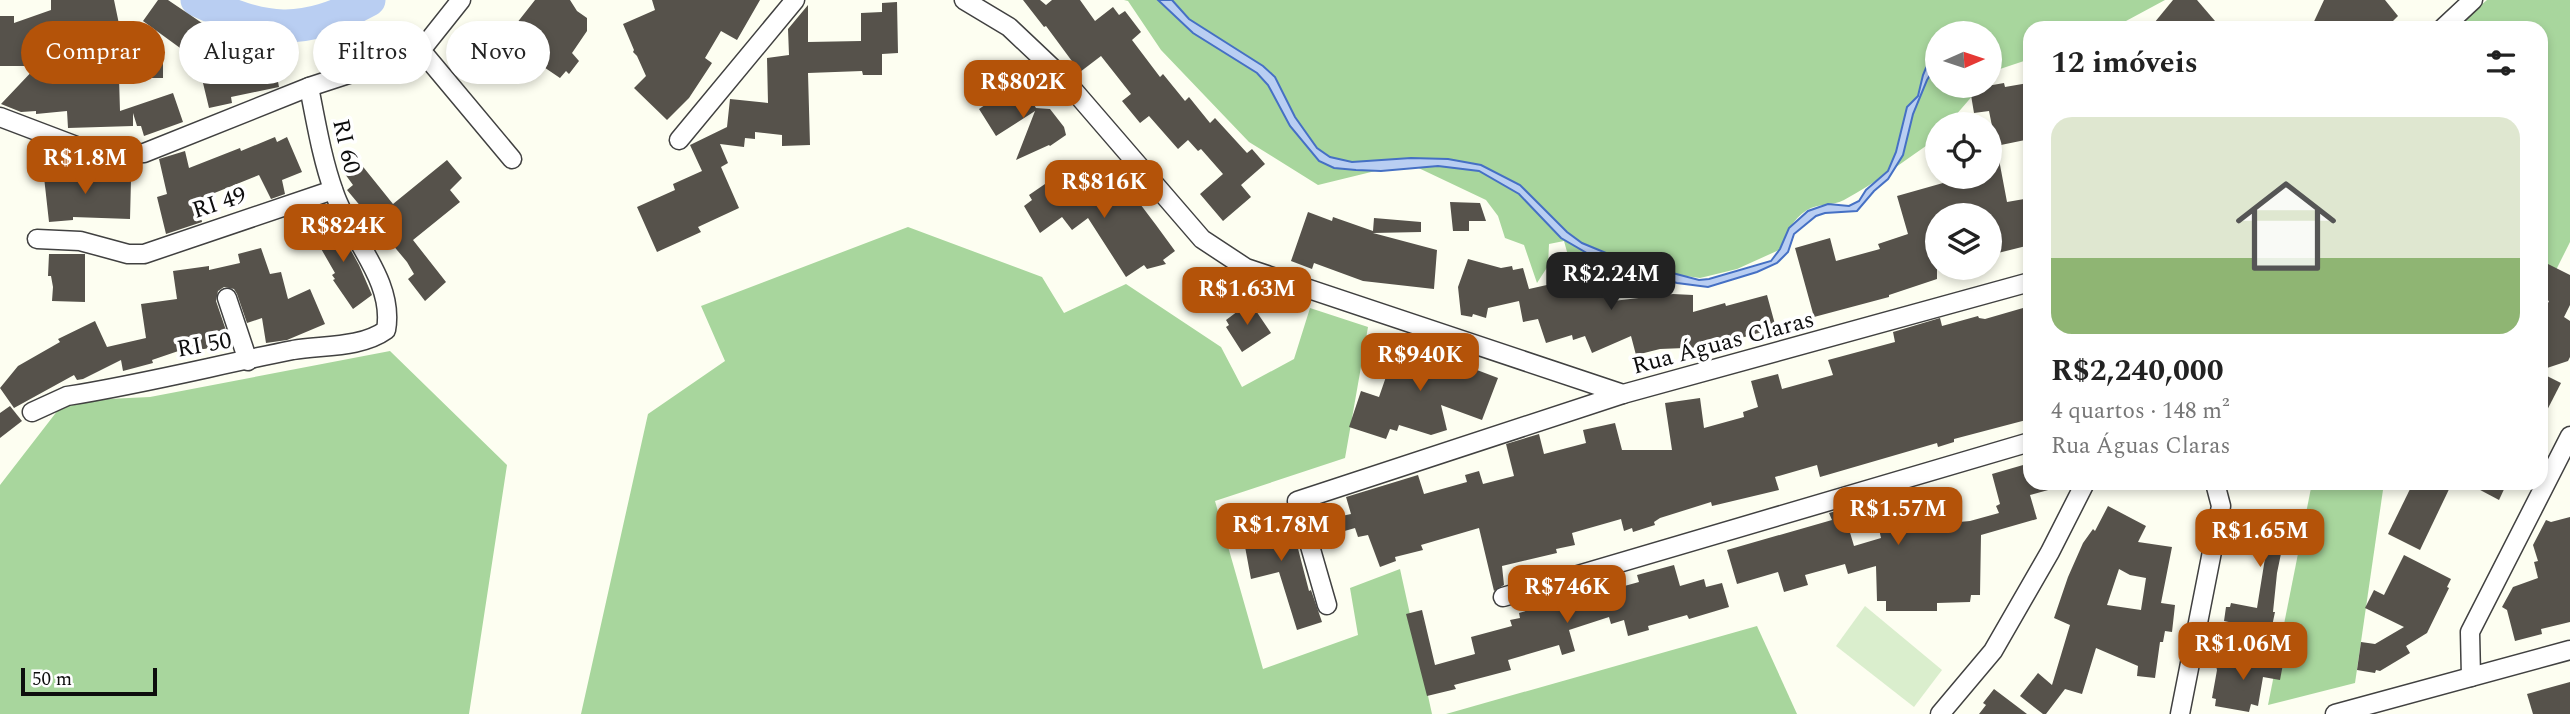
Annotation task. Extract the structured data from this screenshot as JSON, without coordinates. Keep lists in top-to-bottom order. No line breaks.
{"streets":{"street":["RI 60","RI 49","Rua Águas Claras","RI 50"]},"crossings":[["RI 60","RI 49"],["RI 60","RI 50"]],"scale_bar":"50 m","north":"right","page":{"chip":["Comprar","Alugar","Filtros","Novo"],"heading":"12 imóveis","price":["R$802K","R$1.8M","R$816K","R$824K","R$2.24M","R$1.63M","R$940K","R$1.57M","R$1.78M","R$1.65M","R$746K","R$1.06M"],"list":[{"name":"R$2,240,000","note":"4 quartos · 148 m² · Rua Águas Claras"}],"scale":"50 m"}}
